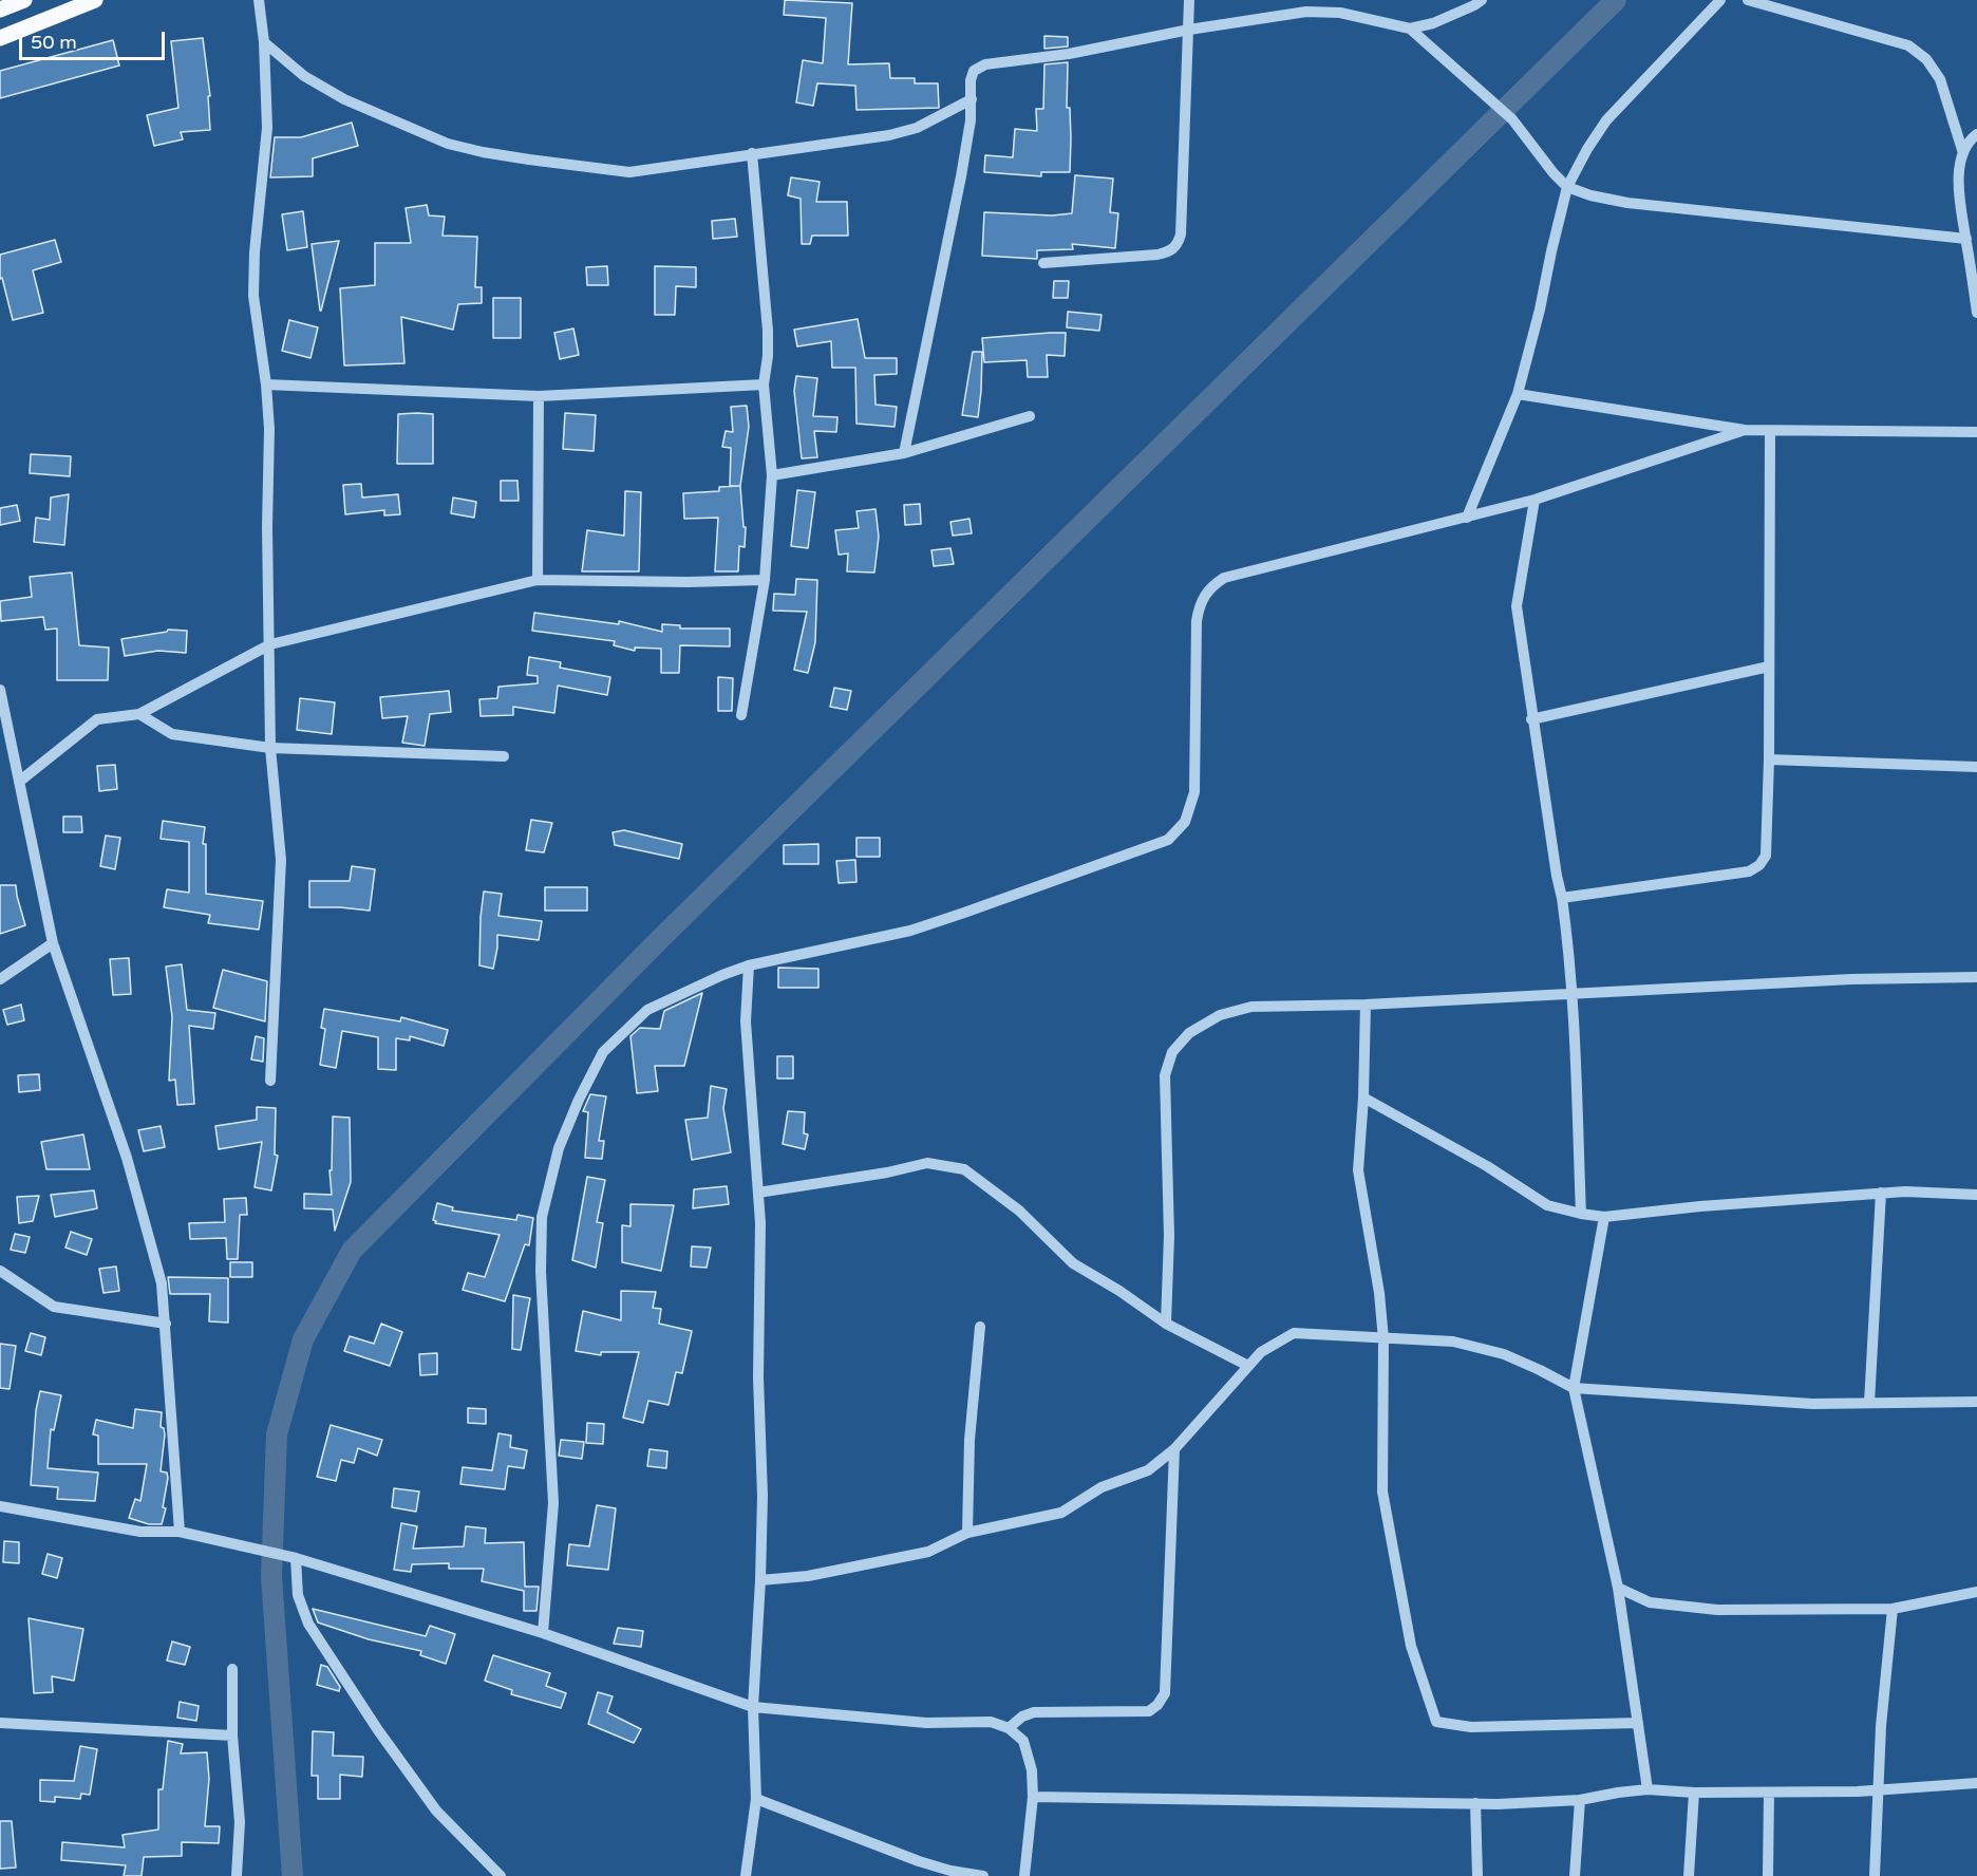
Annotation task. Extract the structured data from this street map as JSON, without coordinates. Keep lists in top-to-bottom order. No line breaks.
{"scale_bar":"50 m"}
